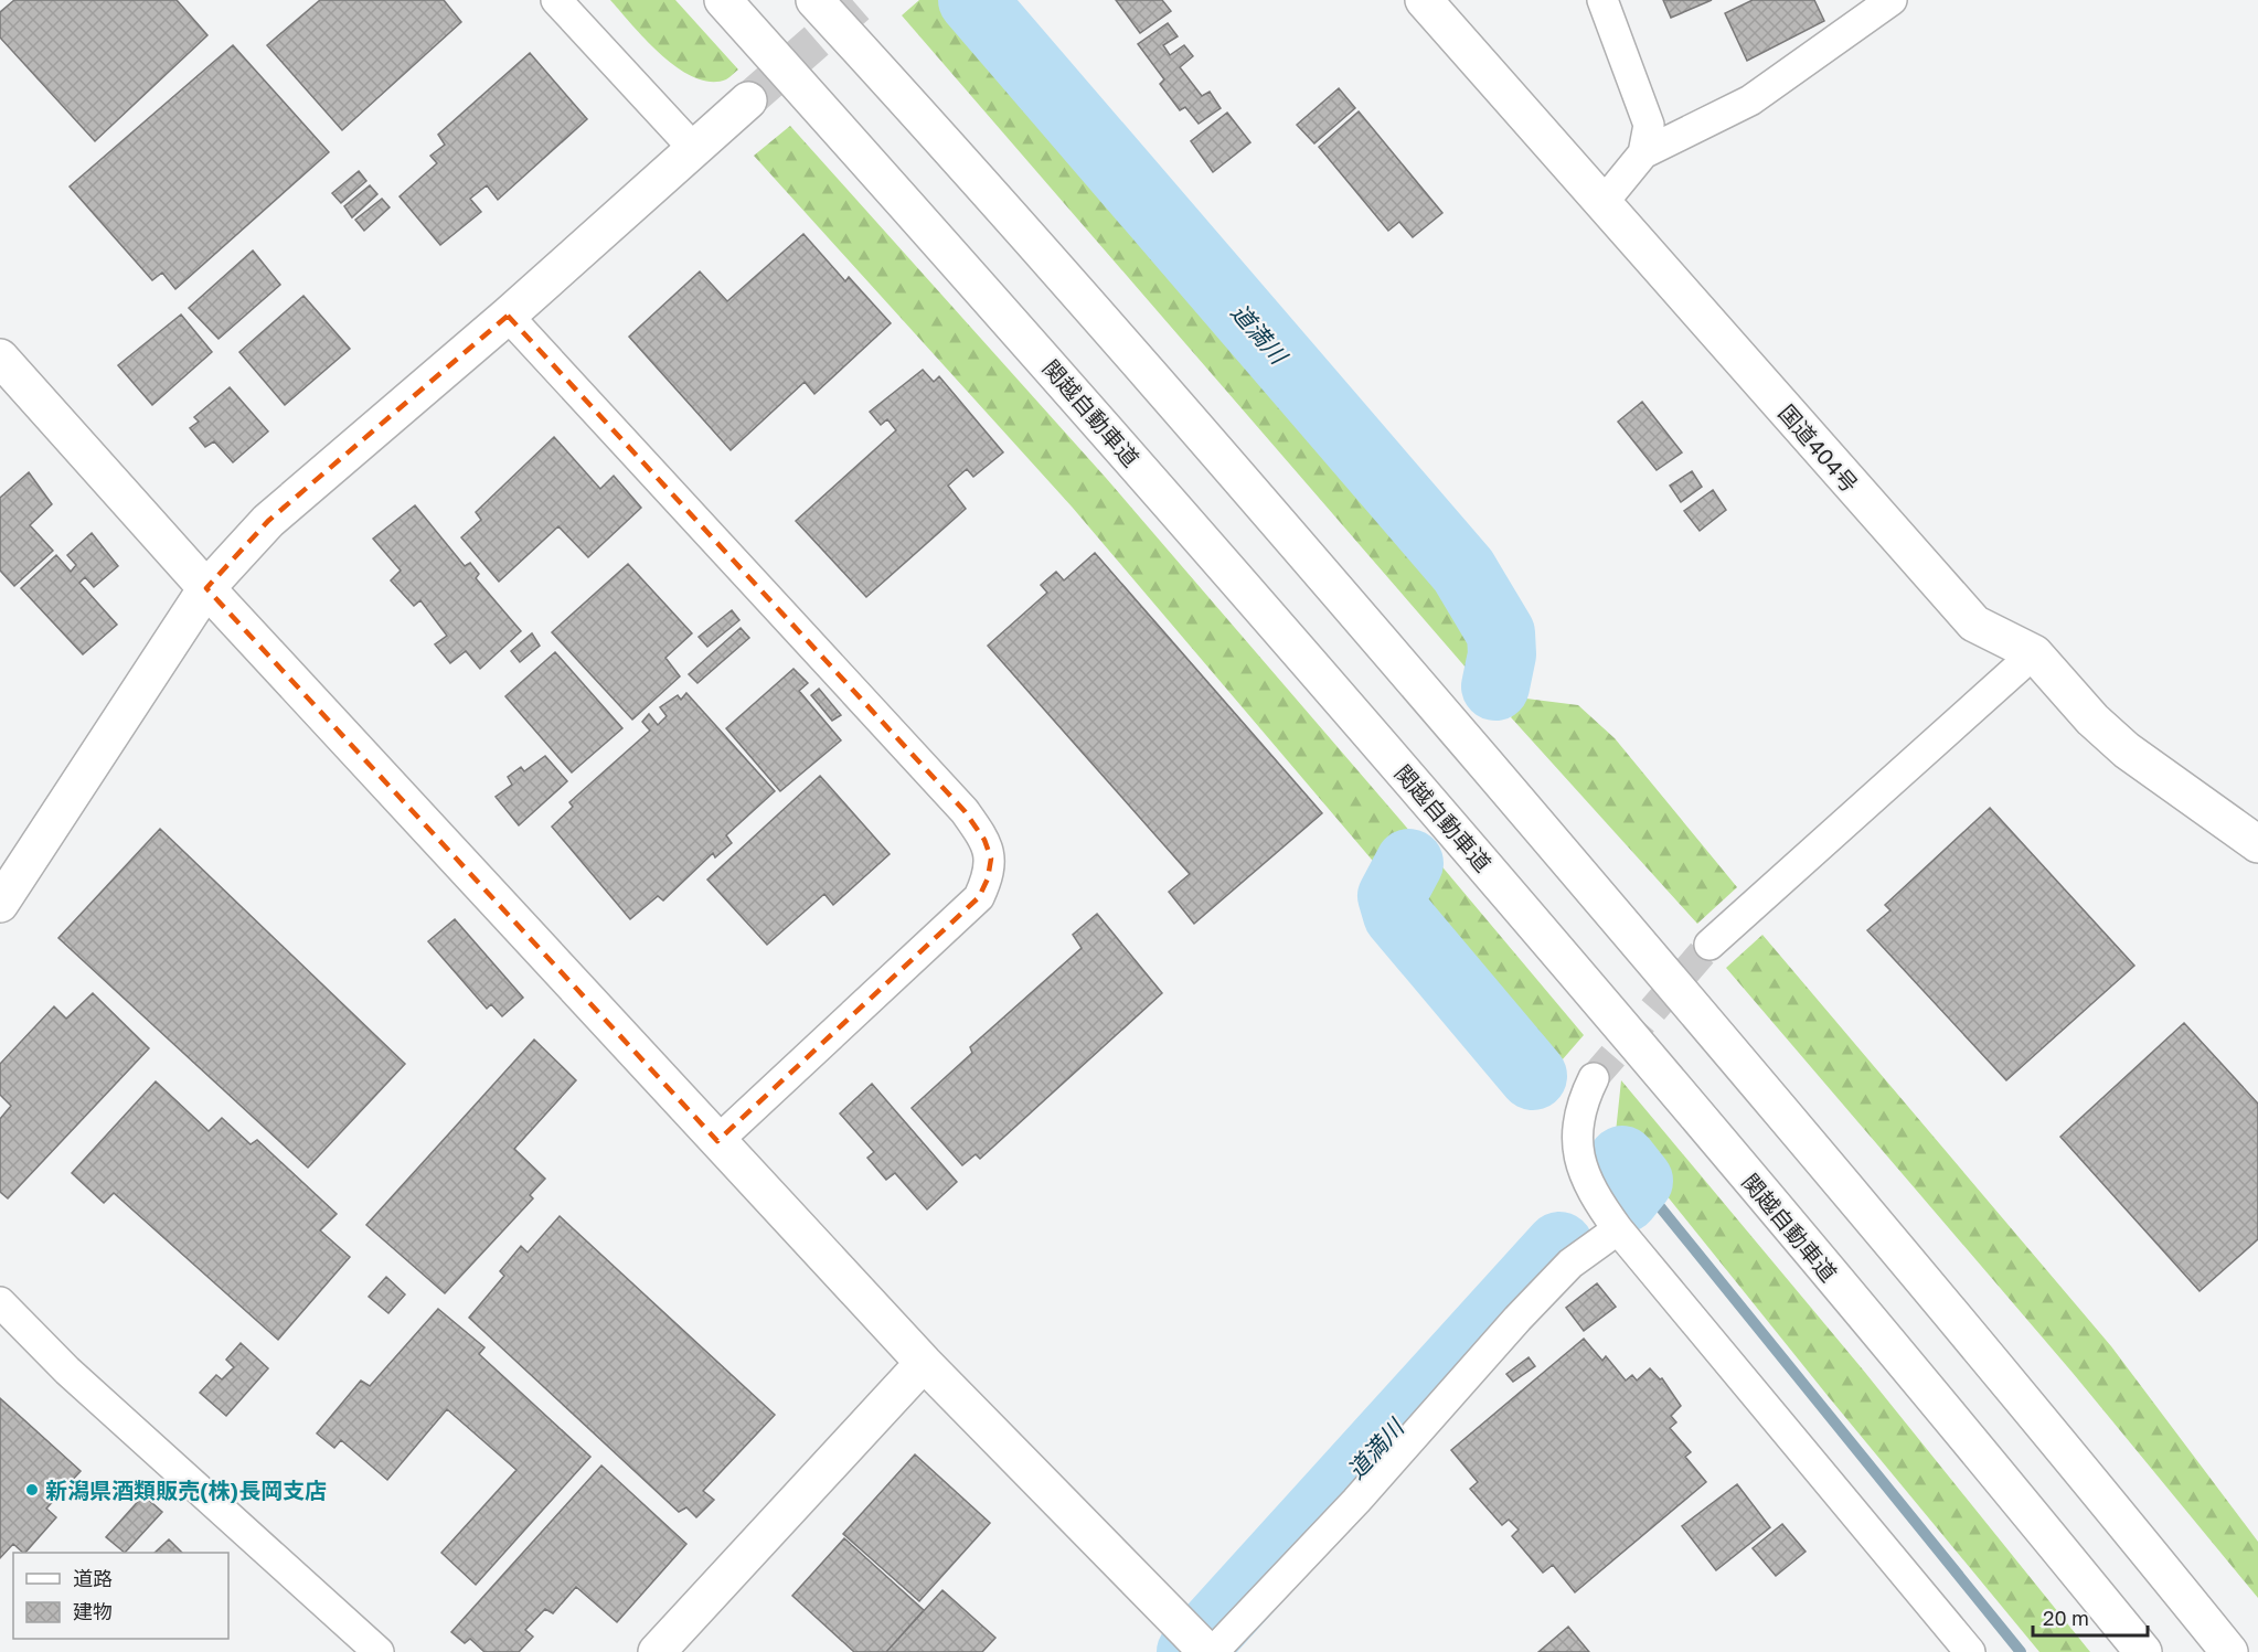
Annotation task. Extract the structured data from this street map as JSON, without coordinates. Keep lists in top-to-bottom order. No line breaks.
{"streets":{"main road":["関越自動車道","国道404号"]},"water":["道満川"],"places":["新潟県酒類販売(株)長岡支店"],"legend":["道路","建物"],"scale_bar":"20 m"}
